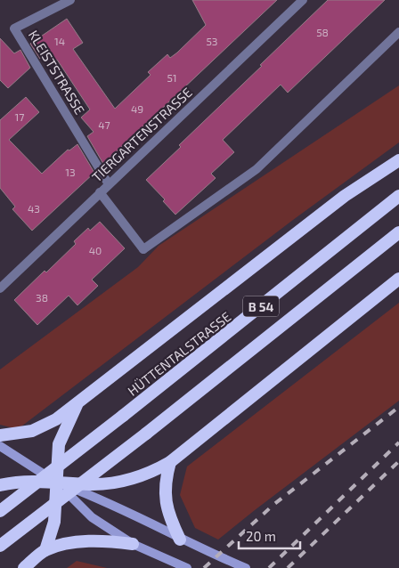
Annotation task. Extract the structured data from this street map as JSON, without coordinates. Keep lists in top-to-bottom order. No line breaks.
{"streets":{"highway":["B 54","HÜTTENTALSTRASSE"],"street":["KLEISTSTRASSE","TIERGARTENSTRASSE"]},"crossings":[["KLEISTSTRASSE","TIERGARTENSTRASSE"]],"house_numbers":["58","14","53","51","49","17","47","13","43","40","38"],"scale_bar":"20 m"}
